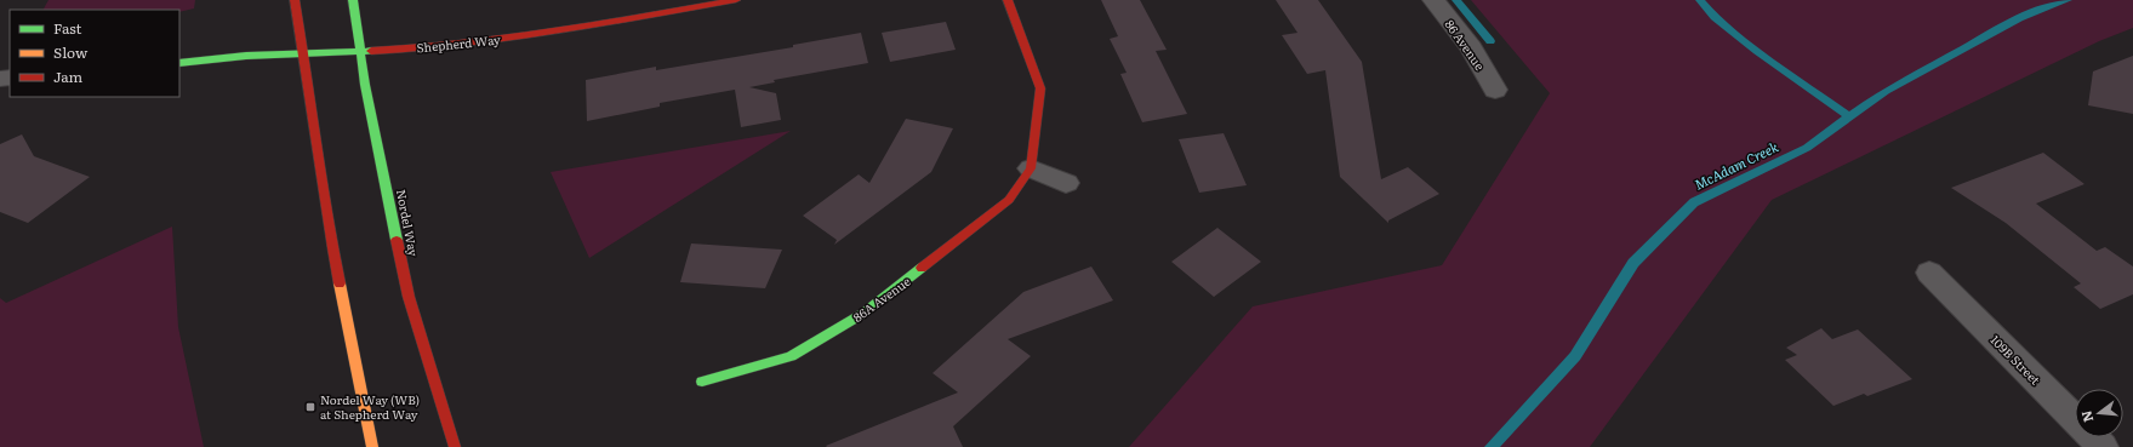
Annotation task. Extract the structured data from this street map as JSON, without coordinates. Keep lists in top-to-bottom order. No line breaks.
{"streets":{"main road":["Shepherd Way","Nordel Way","86A Avenue"],"street":["86 Avenue","109B Street"]},"crossings":[["Shepherd Way","Nordel Way"]],"water":["McAdam Creek"],"places":{"transit":["Nordel Way (WB) at Shepherd Way"]},"legend":["Fast","Slow","Jam"],"north":"left"}
